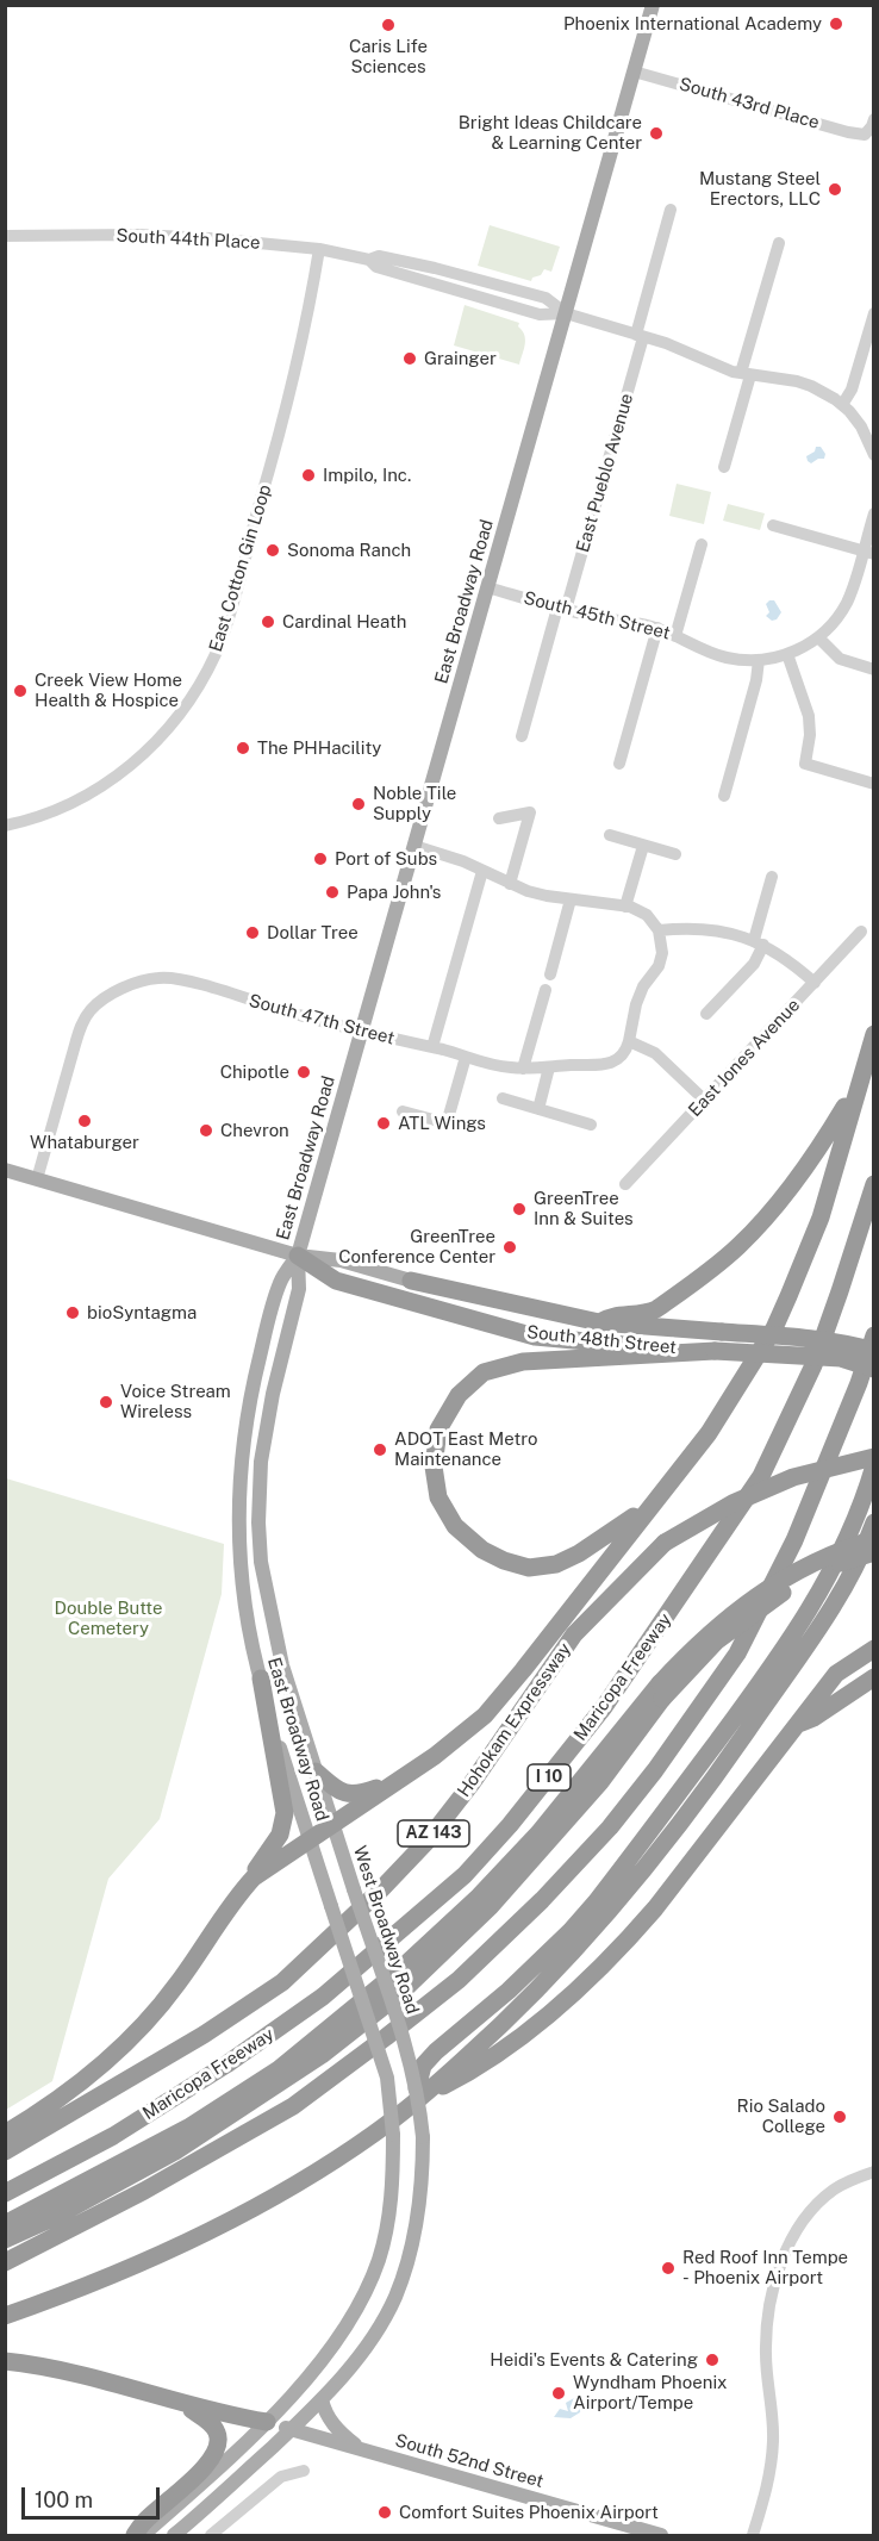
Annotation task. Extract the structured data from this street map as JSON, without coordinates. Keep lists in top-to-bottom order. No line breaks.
{"streets":{"highway":["South 48th Street","Maricopa Freeway","Hohokam Expressway","I 10","AZ 143"],"main road":["East Broadway Road","West Broadway Road","South 52nd Street"],"street":["South 43rd Place","South 44th Place","East Pueblo Avenue","East Cotton Gin Loop","South 45th Street","South 47th Street","East Jones Avenue"]},"crossings":[["South 43rd Place","East Broadway Road"],["South 44th Place","East Pueblo Avenue"],["South 44th Place","East Cotton Gin Loop"],["South 44th Place","East Broadway Road"],["East Pueblo Avenue","South 45th Street"],["East Broadway Road","South 45th Street"],["East Broadway Road","South 47th Street"],["East Broadway Road","South 48th Street"],["East Broadway Road","West Broadway Road"],["East Broadway Road","South 52nd Street"],["South 47th Street","South 48th Street"],["South 48th Street","West Broadway Road"],["West Broadway Road","South 52nd Street"]],"parks":["Double Butte Cemetery"],"places":["Phoenix International Academy","Caris Life Sciences","Bright Ideas Childcare & Learning Center","Mustang Steel Erectors, LLC","Grainger","Impilo, Inc.","Sonoma Ranch","Cardinal Heath","Creek View Home Health & Hospice","The PHHacility","Noble Tile Supply","Port of Subs","Papa John's","Dollar Tree","Chipotle","Whataburger","ATL Wings","Chevron","GreenTree Inn & Suites","GreenTree Conference Center","bioSyntagma","Voice Stream Wireless","ADOT East Metro Maintenance","Rio Salado College","Red Roof Inn Tempe - Phoenix Airport","Heidi's Events & Catering","Wyndham Phoenix Airport/Tempe","Comfort Suites Phoenix Airport"],"scale_bar":"100 m"}
